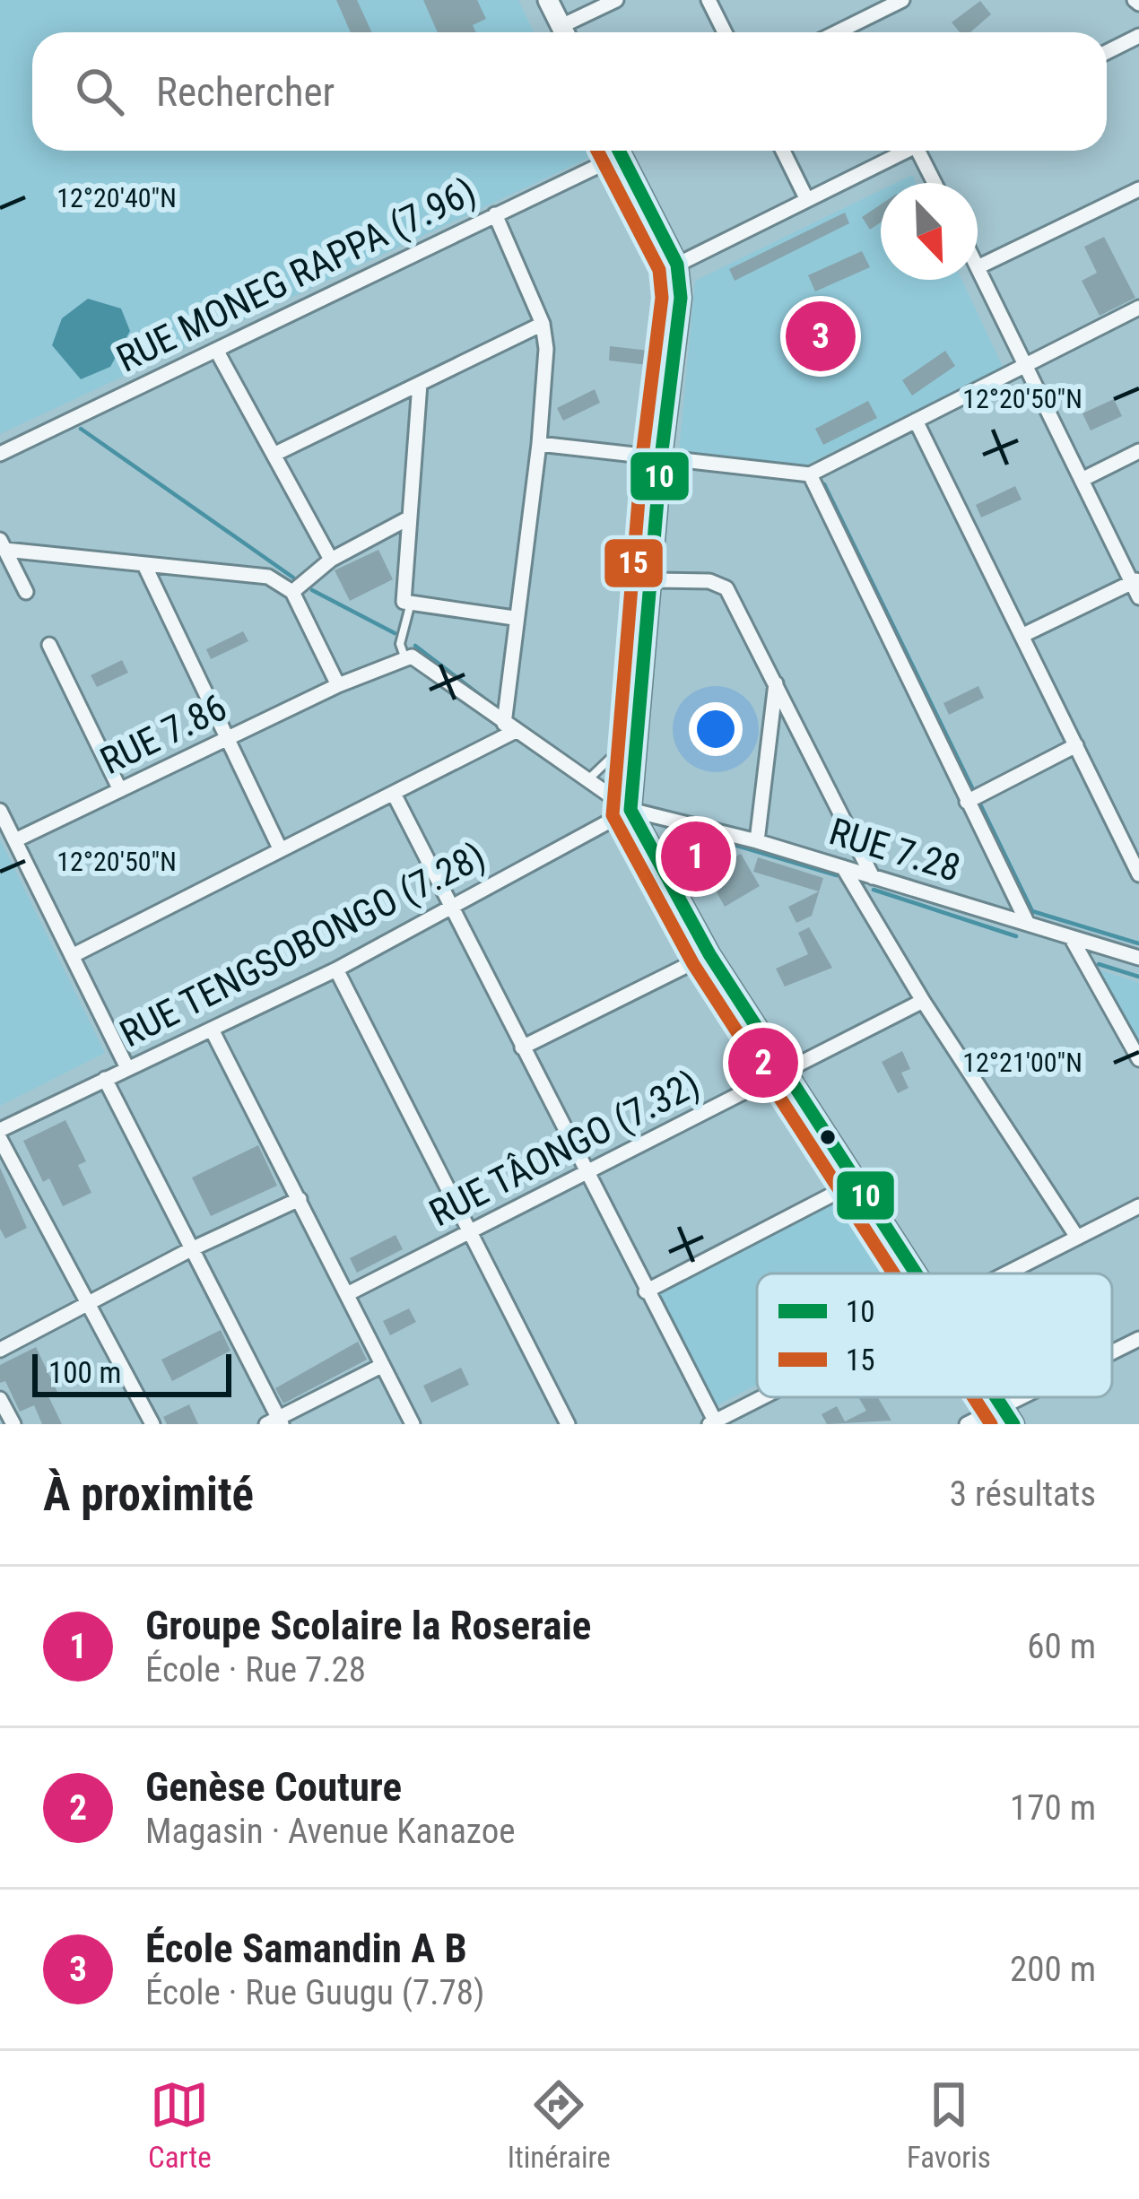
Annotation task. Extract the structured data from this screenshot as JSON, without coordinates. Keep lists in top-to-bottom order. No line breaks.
{"streets":{"street":["RUE MONEG RAPPA (7.96)","RUE 7.86","RUE 7.28","RUE TENGSOBONGO (7.28)","RUE TÂONGO (7.32)"]},"crossings":[["RUE 7.28","RUE TENGSOBONGO (7.28)"]],"lines":["transit line 10","transit line 15"],"legend":["10","15"],"scale_bar":"100 m","north":"bottom right","page":{"search":"Rechercher","pins":["3","1","2"],"scale":"100 m","heading":["À proximité","3 résultats"],"list":[{"mark":"1","name":"Groupe Scolaire la Roseraie","note":"École · Rue 7.28","value":"60 m"},{"mark":"2","name":"Genèse Couture","note":"Magasin · Avenue Kanazoe","value":"170 m"},{"mark":"3","name":"École Samandin A B","note":"École · Rue Guugu (7.78)","value":"200 m"}],"nav":["Carte","Itinéraire","Favoris"]},"coordinates":["12°20'40\"N","12°20'50\"N","12°21'00\"N"]}
